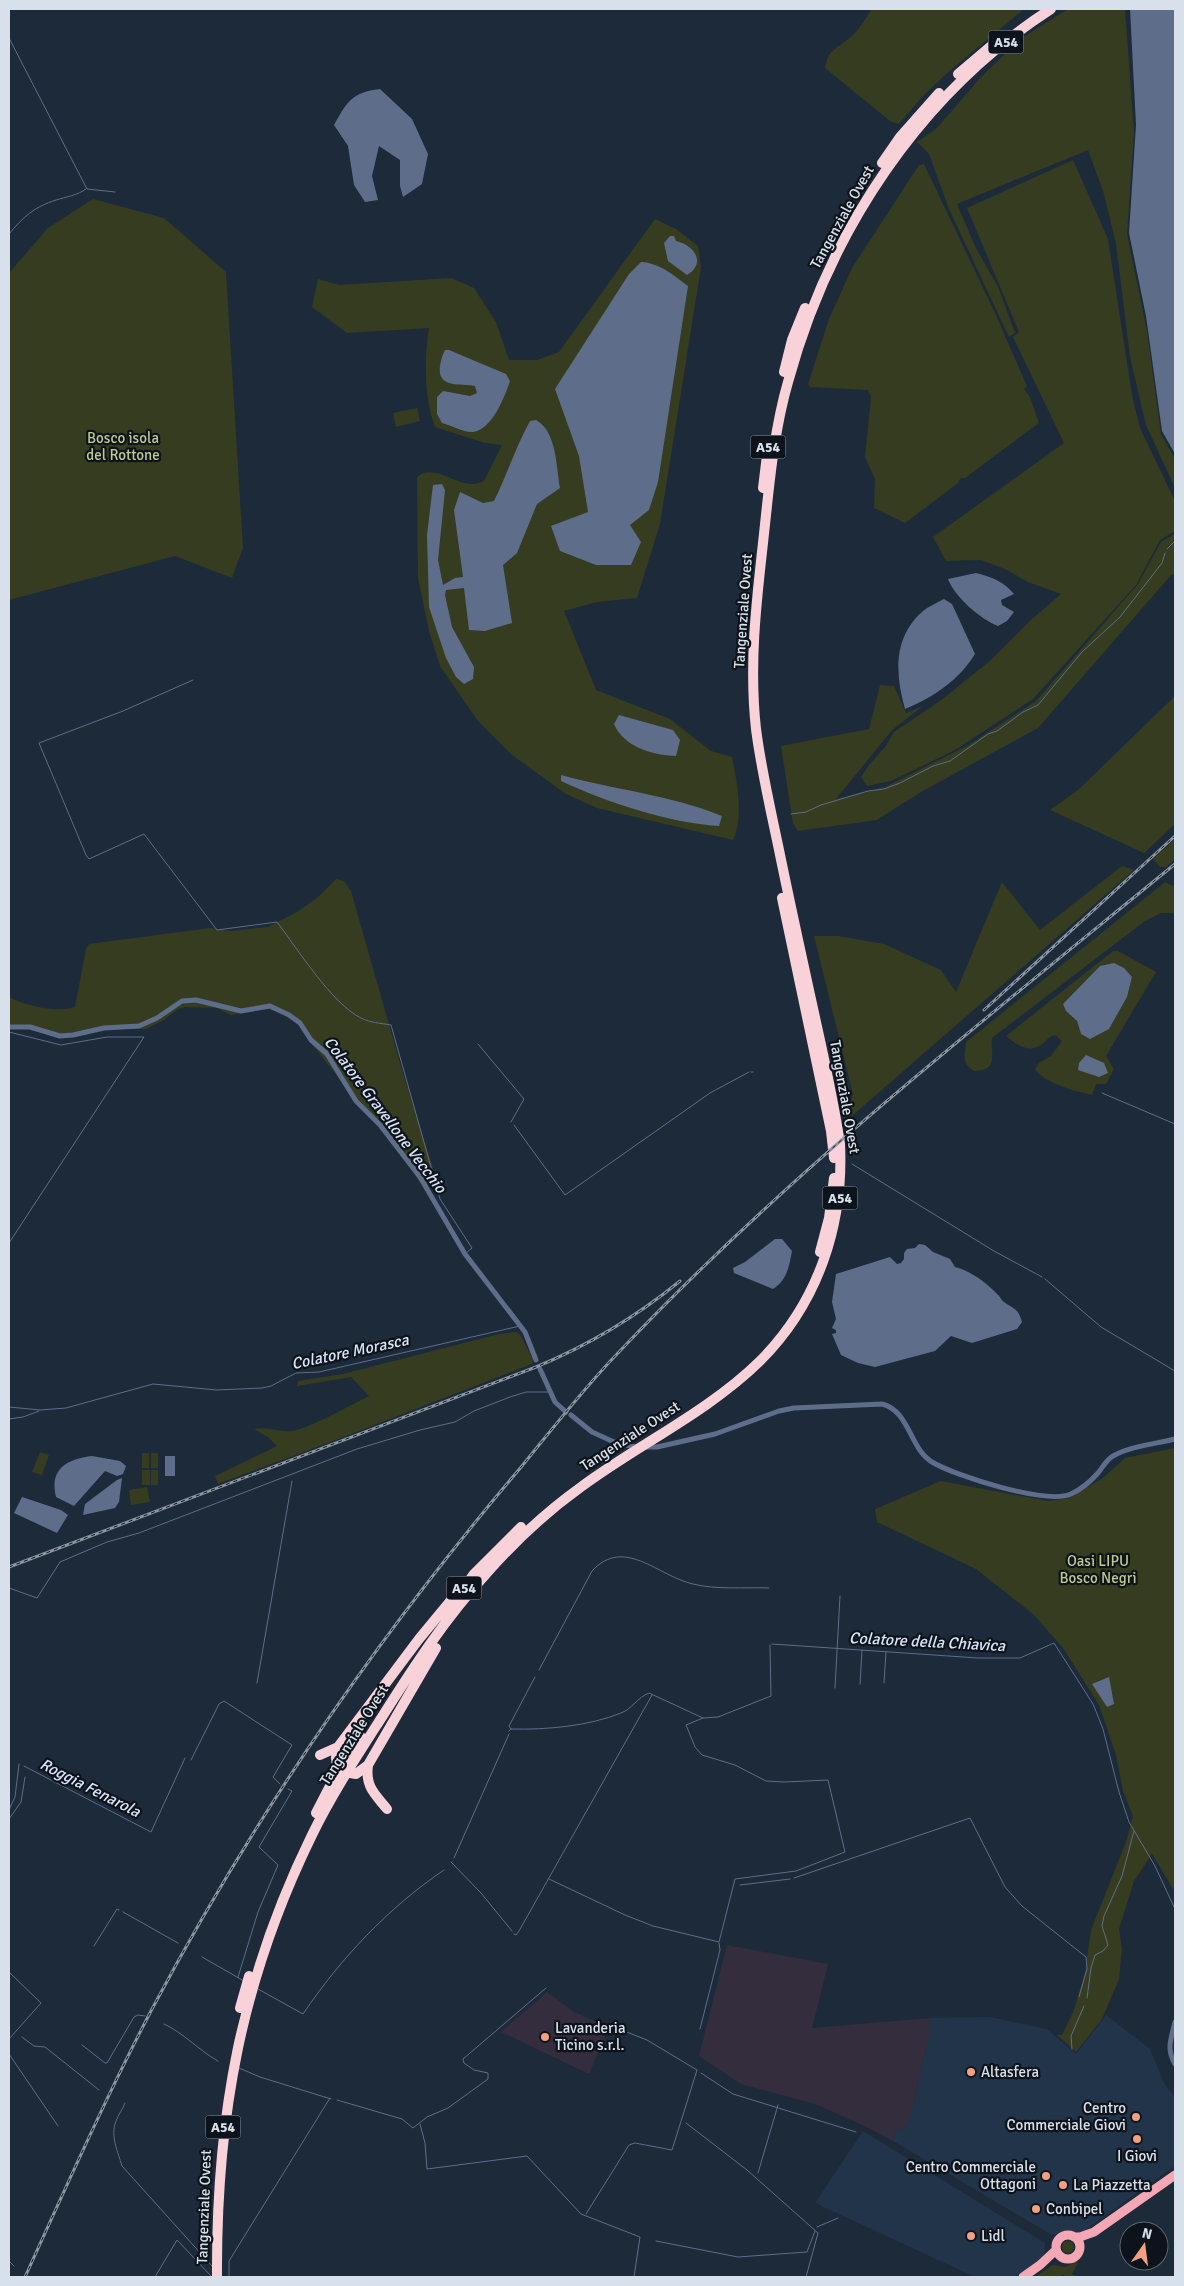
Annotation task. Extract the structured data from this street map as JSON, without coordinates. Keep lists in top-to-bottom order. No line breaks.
{"streets":{"highway":["A54","Tangenziale Ovest"]},"water":["Colatore Gravellone Vecchio","Colatore Morasca","Colatore della Chiavica","Roggia Fenarola"],"parks":["Bosco isola del Rottone","Oasi LIPU Bosco Negri"],"places":["Lavanderia Ticino s.r.l.","Altasfera","Centro Commerciale Giovi","I Giovi","Centro Commerciale Ottagoni","La Piazzetta","Conbipel","Lidl"],"north":"top"}
